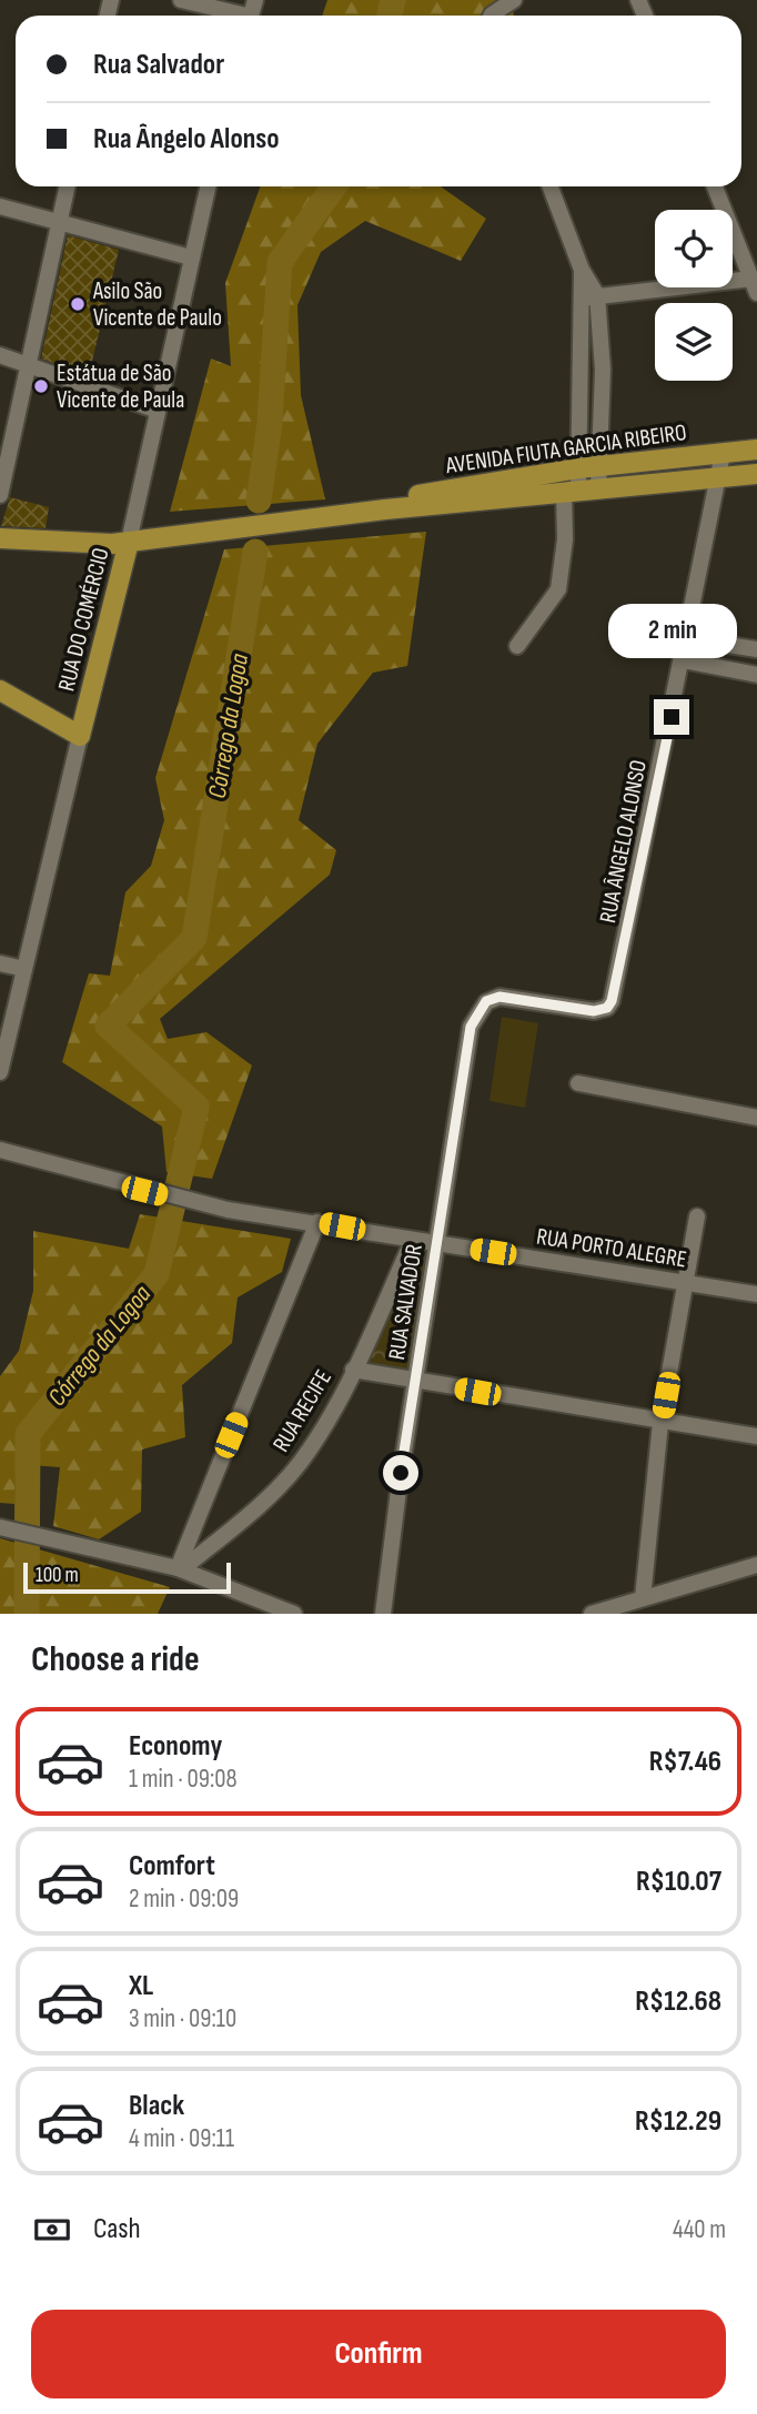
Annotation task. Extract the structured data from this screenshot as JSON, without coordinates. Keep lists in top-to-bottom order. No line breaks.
{"streets":{"main road":["AVENIDA FIUTA GARCIA RIBEIRO","RUA DO COMÉRCIO"],"street":["RUA ÂNGELO ALONSO","RUA PORTO ALEGRE","RUA SALVADOR","RUA RECIFE"]},"crossings":[["AVENIDA FIUTA GARCIA RIBEIRO","RUA DO COMÉRCIO"],["AVENIDA FIUTA GARCIA RIBEIRO","RUA ÂNGELO ALONSO"],["RUA ÂNGELO ALONSO","RUA SALVADOR"],["RUA PORTO ALEGRE","RUA SALVADOR"],["RUA PORTO ALEGRE","RUA RECIFE"]],"water":["Córrego da Logoa"],"places":["Asilo São Vicente de Paulo","Estátua de São Vicente de Paula"],"scale_bar":"100 m","page":{"banner":["Rua Salvador","Rua Ângelo Alonso"],"bubble":"2 min","scale":"100 m","heading":"Choose a ride","list":[{"name":"Economy","note":"1 min · 09:08","value":"R$7.46"},{"name":"Comfort","note":"2 min · 09:09","value":"R$10.07"},{"name":"XL","note":"3 min · 09:10","value":"R$12.68"},{"name":"Black","note":"4 min · 09:11","value":"R$12.29"}],"pay":["Cash","440 m"],"buttons":"Confirm"}}
